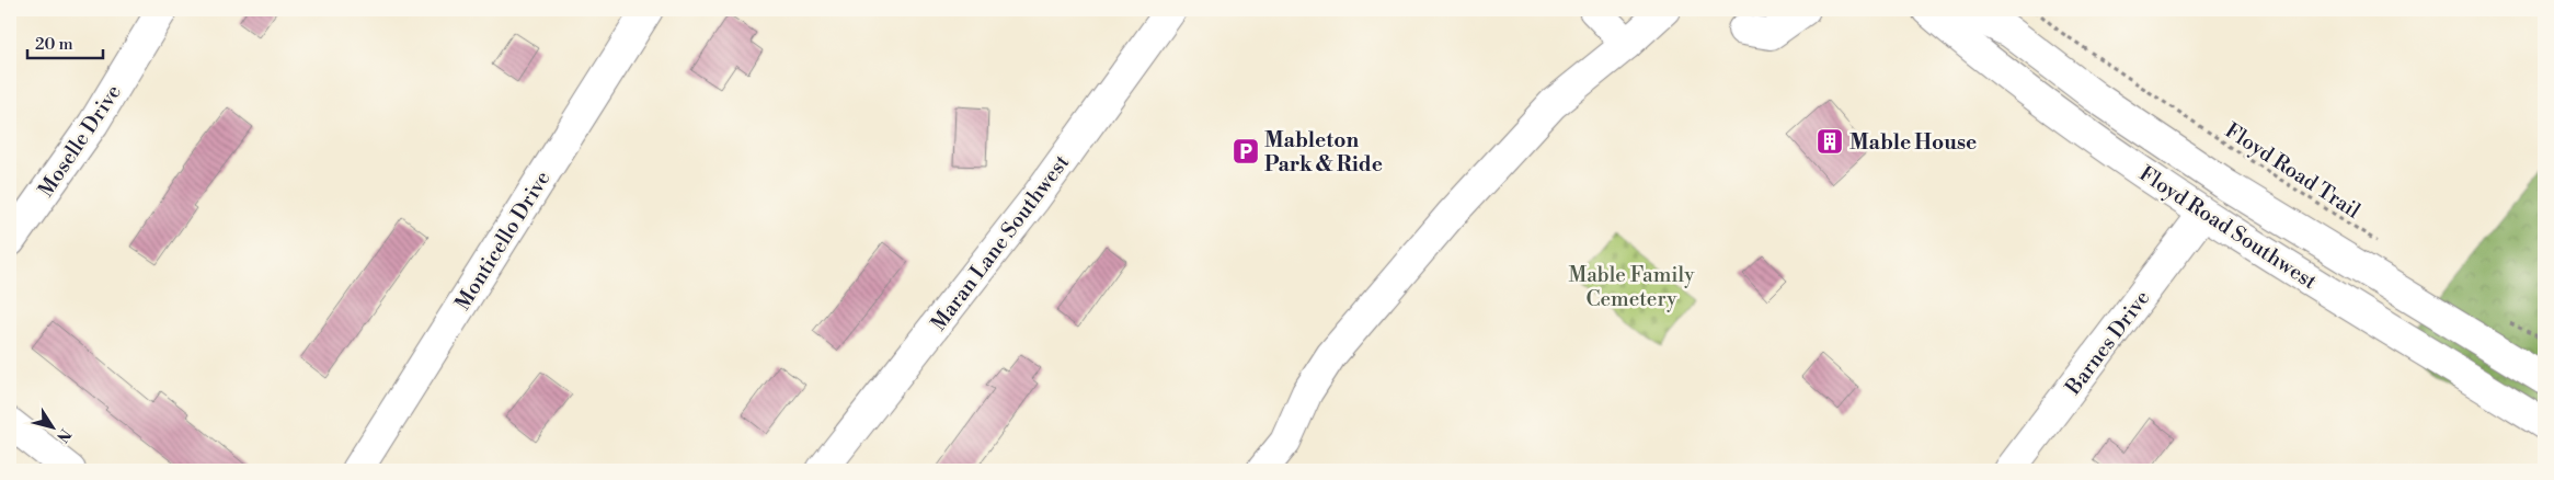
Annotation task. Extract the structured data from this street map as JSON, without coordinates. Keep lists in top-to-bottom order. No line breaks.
{"streets":{"street":["Moselle Drive","Floyd Road Southwest","Monticello Drive","Maran Lane Southwest","Barnes Drive"],"path":["Floyd Road Trail"]},"crossings":[["Floyd Road Southwest","Barnes Drive"]],"parks":["Mable Family Cemetery"],"places":{"building":["Mable House"],"parking":["Mableton Park & Ride"]},"scale_bar":"20 m","north":"bottom right"}
